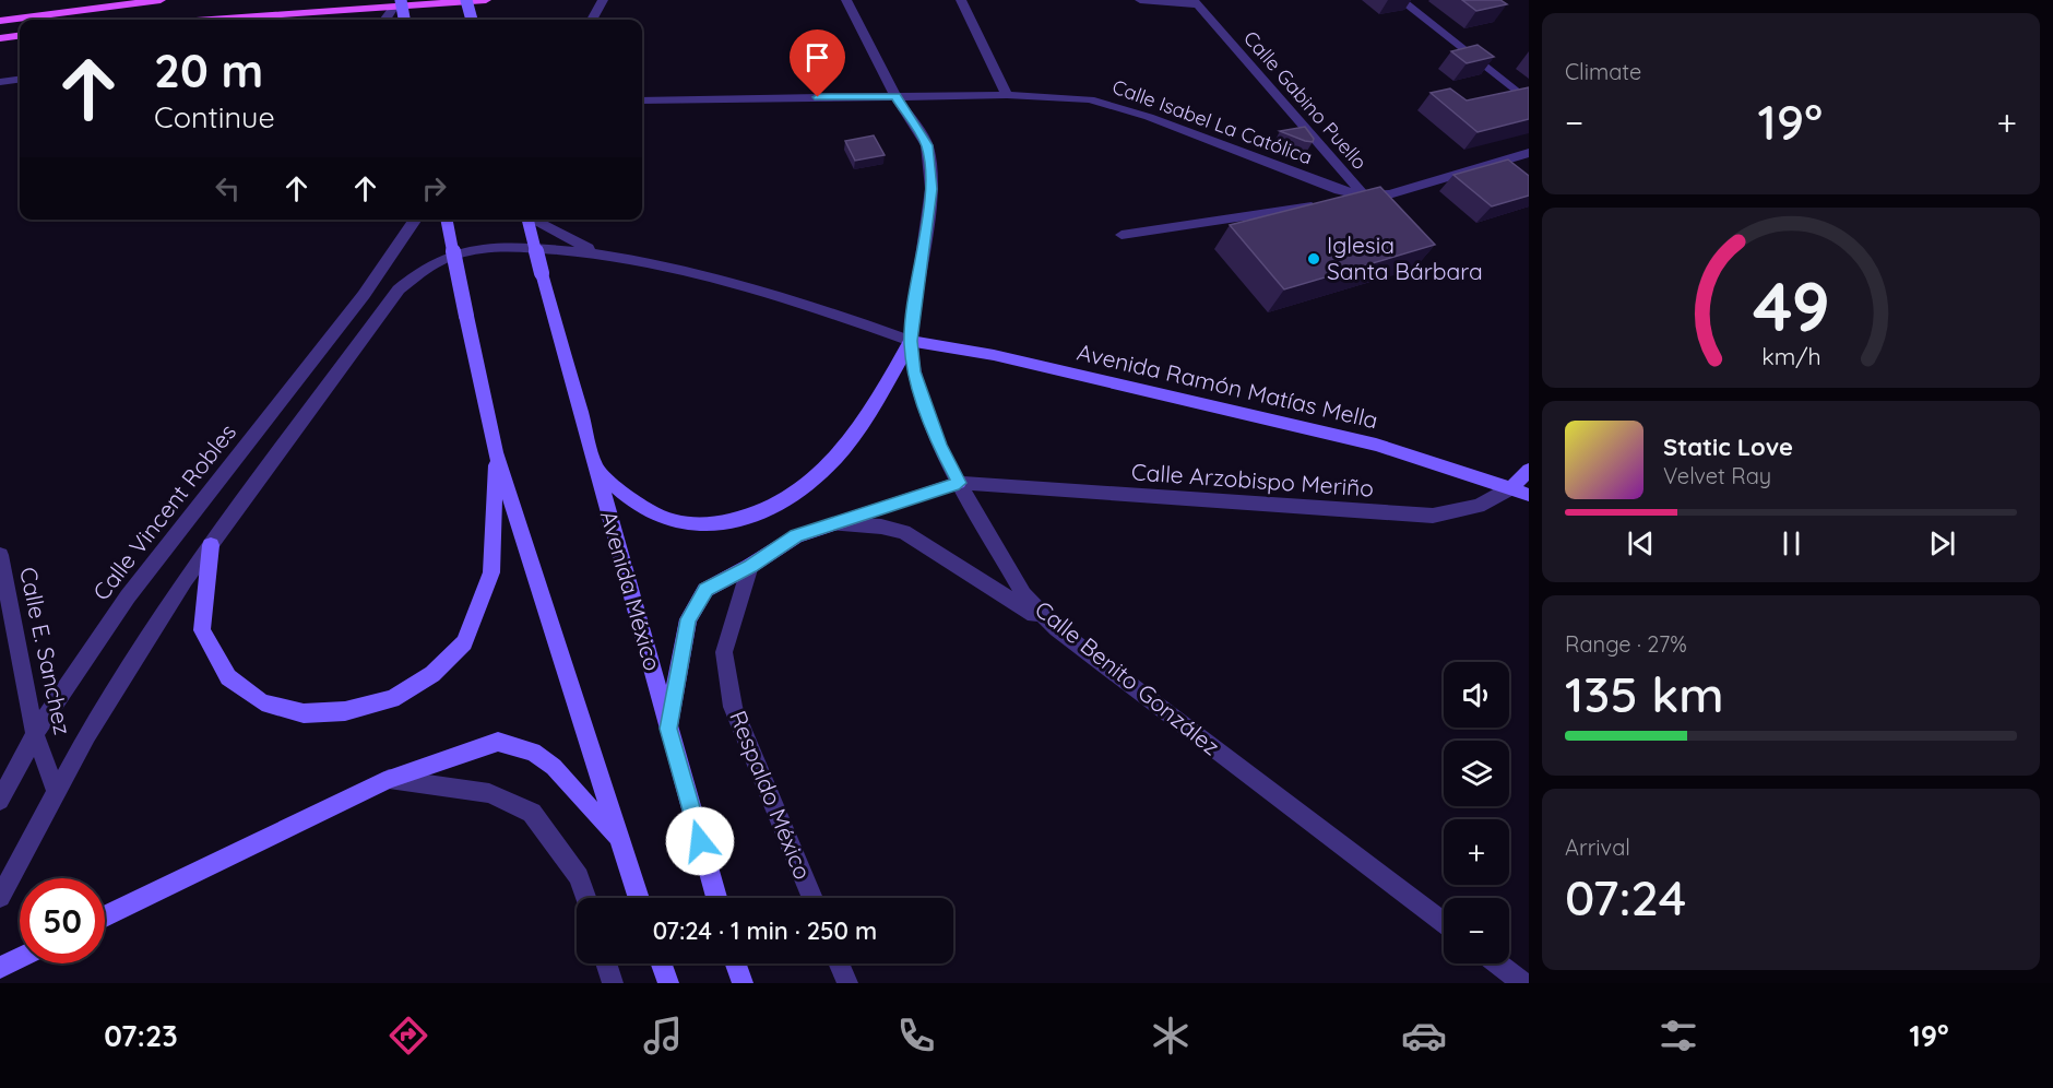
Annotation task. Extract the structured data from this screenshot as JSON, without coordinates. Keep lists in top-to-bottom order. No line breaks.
{"streets":{"main road":["Avenida Ramón Matías Mella","Calle Arzobispo Meriño","Avenida México"],"street":["Calle Gabino Puello","Calle Isabel La Católica","Calle Vincent Robles","Calle E. Sanchez","Calle Benito González","Respaldo México"]},"crossings":[["Calle Gabino Puello","Calle Isabel La Católica"],["Calle Isabel La Católica","Calle Benito González"],["Avenida Ramón Matías Mella","Calle Arzobispo Meriño"],["Avenida Ramón Matías Mella","Calle Benito González"],["Calle Arzobispo Meriño","Calle Benito González"],["Calle Vincent Robles","Calle E. Sanchez"]],"places":["Iglesia Santa Bárbara"],"page":{"tile":["Climate",["Range · 27%","135 km"],["Arrival","07:24"]],"turn":["20 m","Continue"],"heat":["−","19°","+"],"song":["Static Love","Velvet Ray"],"map_buttons":["+","−"],"limit":"50","trip":"07:24 · 1 min · 250 m","tabs":["07:23","19°"],"gauge":["49","km/h"]}}
